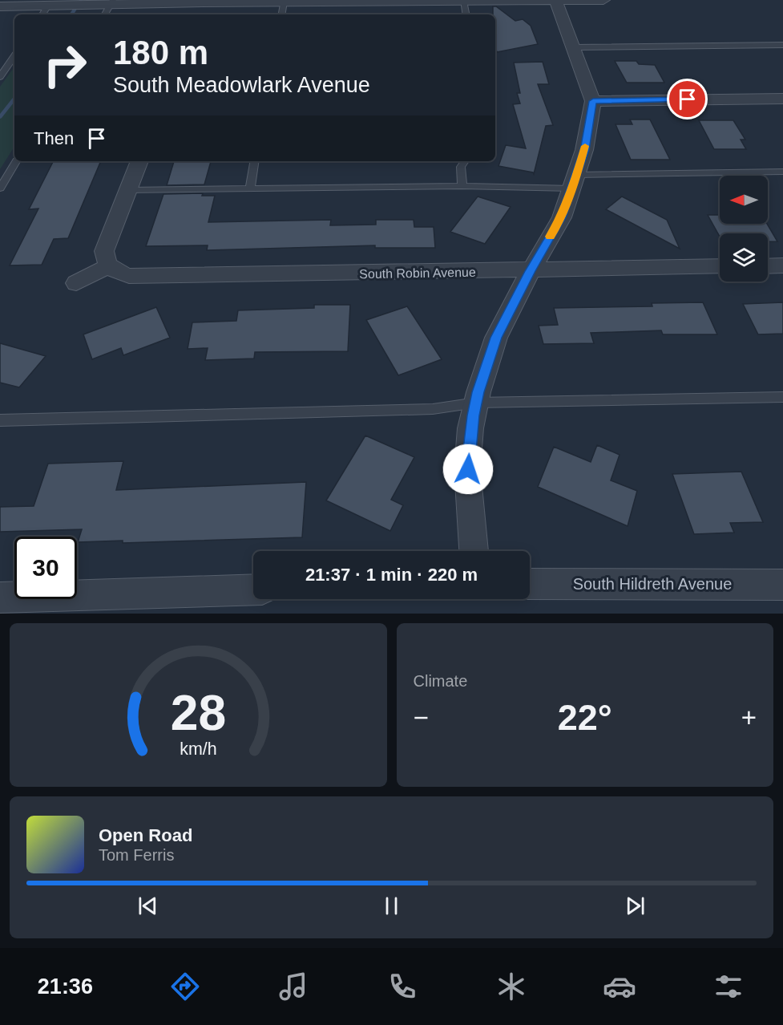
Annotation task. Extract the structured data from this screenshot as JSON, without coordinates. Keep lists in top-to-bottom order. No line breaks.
{"streets":{"street":["South Robin Avenue","South Hildreth Avenue"]},"north":"left","page":{"turn":["180 m","South Meadowlark Avenue"],"then":"Then","limit":"30","trip":"21:37 · 1 min · 220 m","tile":"Climate","heat":["−","22°","+"],"song":["Open Road","Tom Ferris"],"tabs":"21:36","gauge":["28","km/h"]}}
